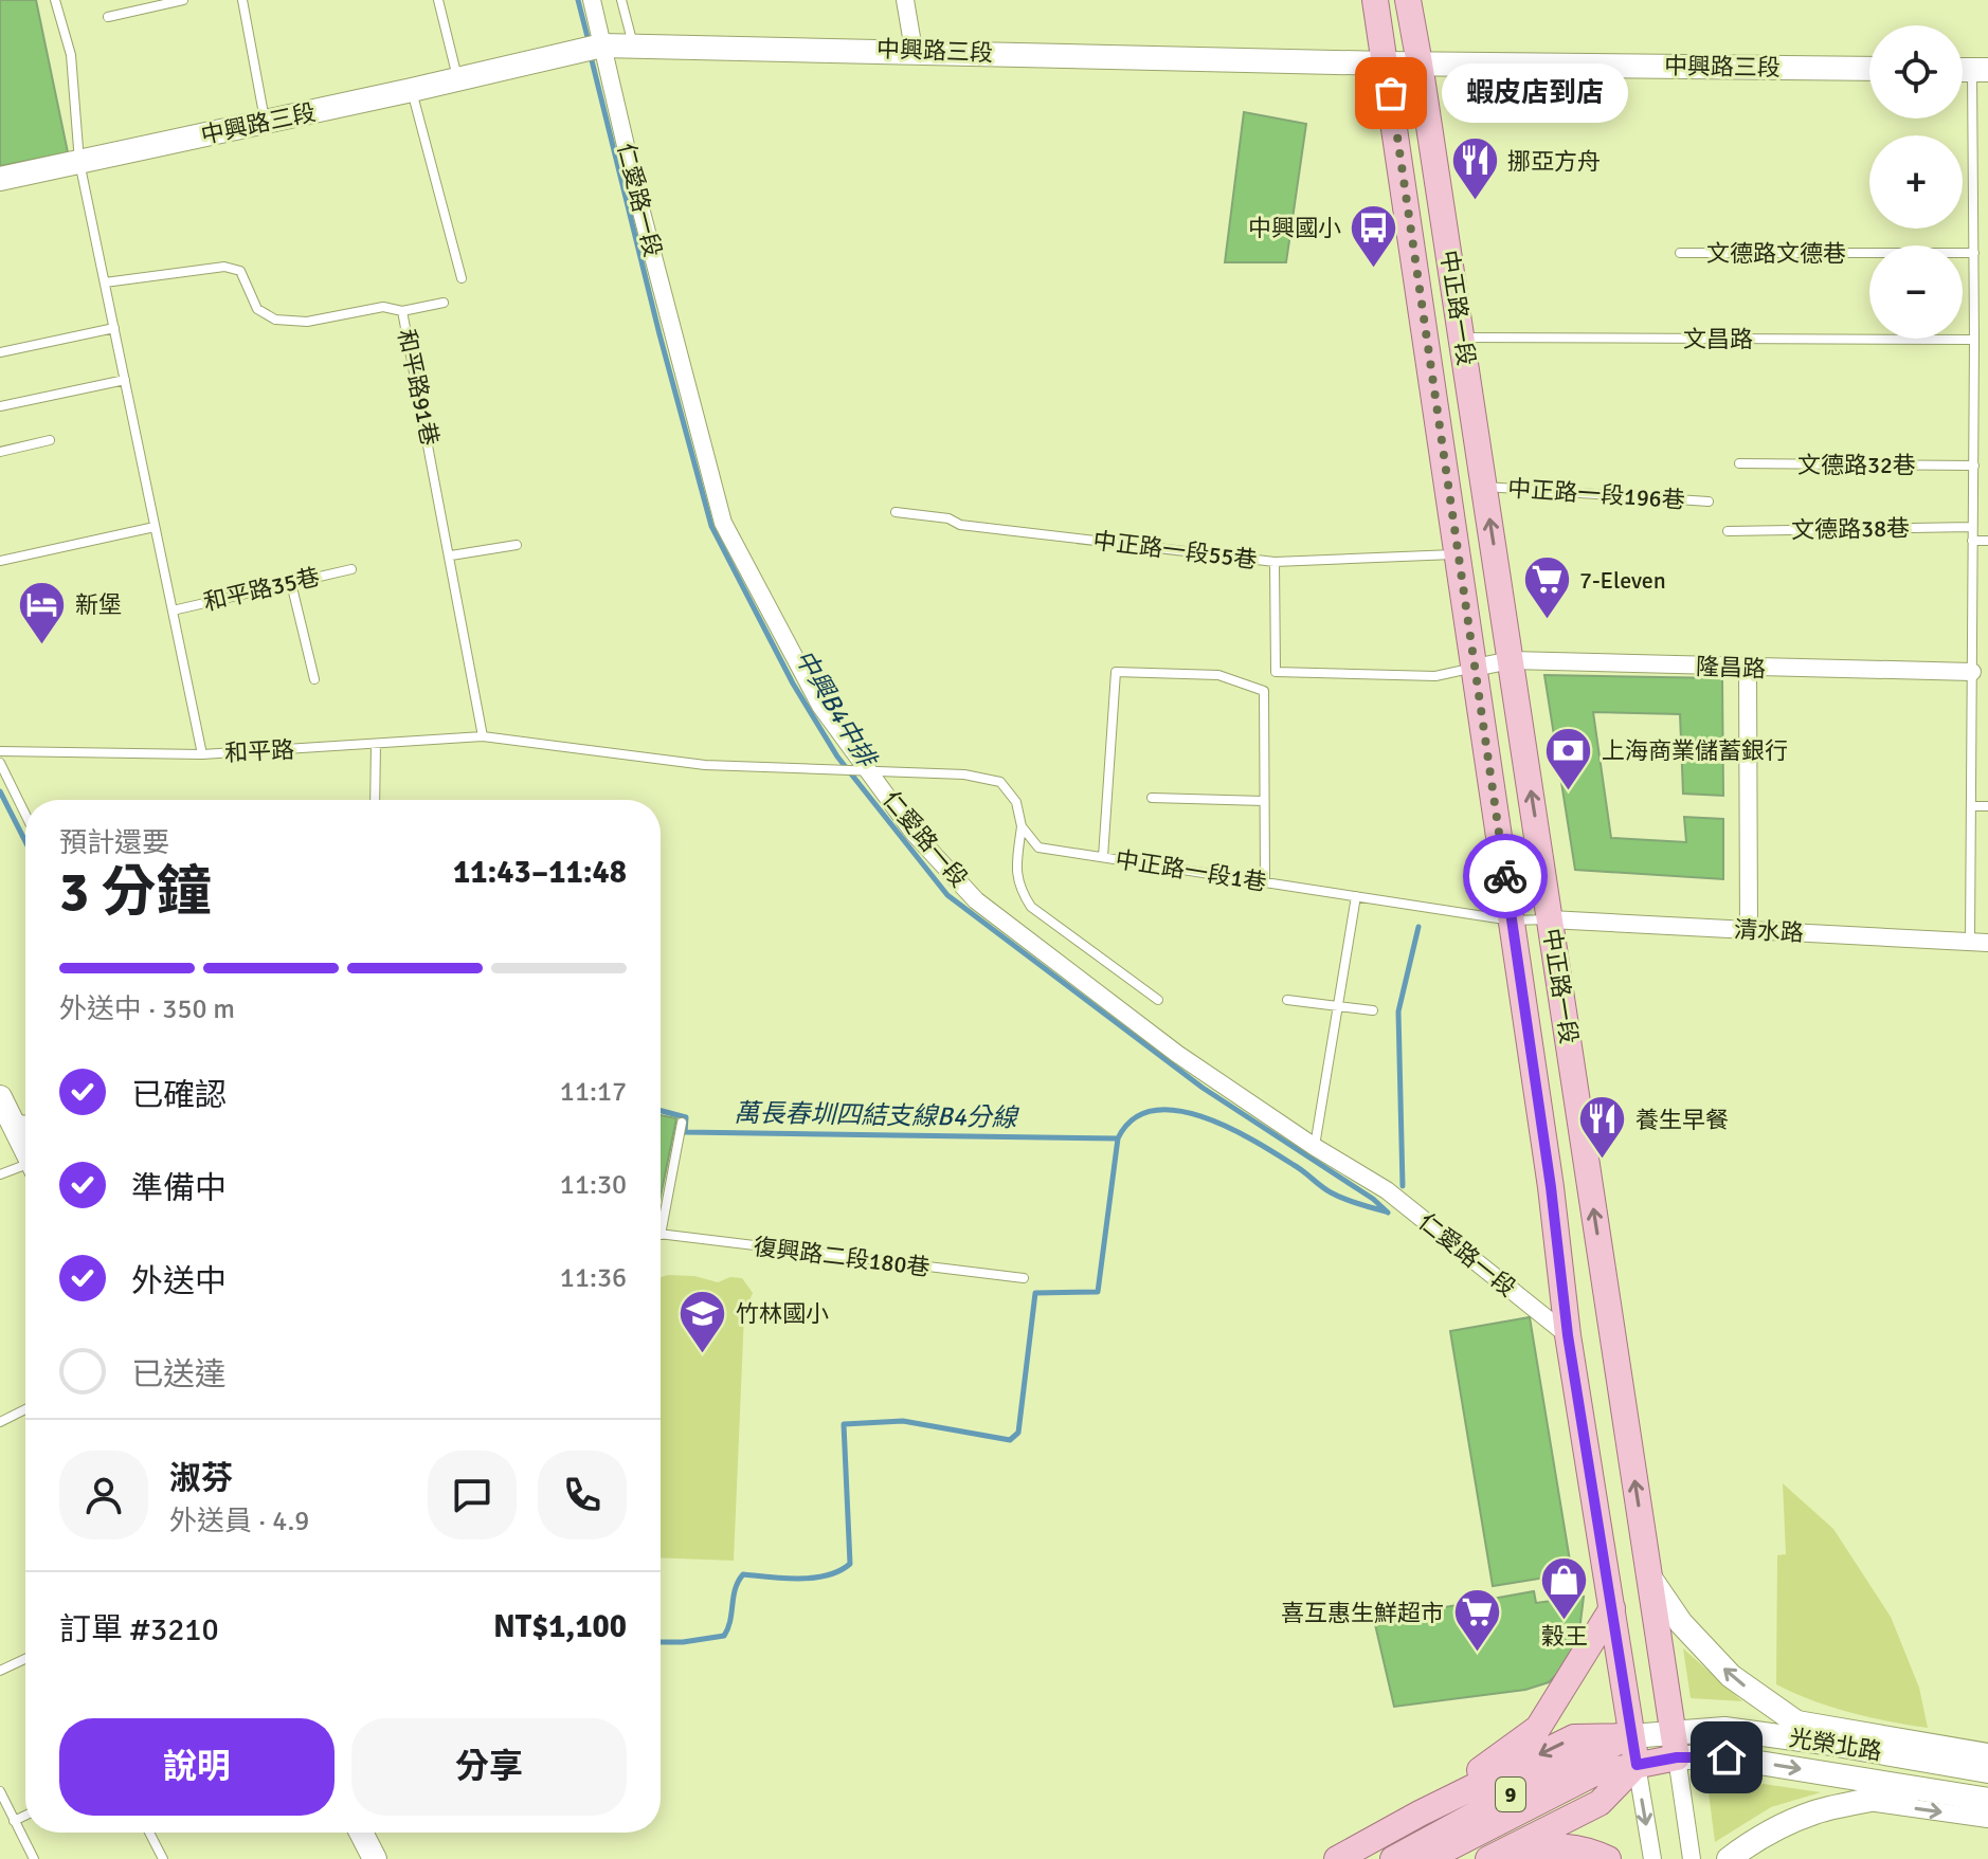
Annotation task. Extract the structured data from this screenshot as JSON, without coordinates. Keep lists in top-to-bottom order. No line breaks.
{"streets":{"main road":["中正路一段","9"],"street":["中興路三段","仁愛路一段","隆昌路","清水路","光榮北路"],"lane":["文德路文德巷","文昌路","和平路91巷","文德路32巷","中正路一段196巷","文德路38巷","中正路一段55巷","和平路35巷","和平路","中正路一段1巷","復興路二段180巷"]},"crossings":[["中興路三段","仁愛路一段"],["中興路三段","中正路一段"],["中興路三段","和平路"],["仁愛路一段","中正路一段"],["仁愛路一段","和平路"],["中正路一段","文昌路"],["中正路一段","中正路一段196巷"],["中正路一段","中正路一段55巷"],["中正路一段","隆昌路"],["中正路一段","中正路一段1巷"],["中正路一段","清水路"],["中正路一段","光榮北路"],["中正路一段","9"],["和平路91巷","和平路"],["和平路35巷","和平路"],["中正路一段1巷","清水路"],["光榮北路","9"]],"water":["中興B4中排","萬長春圳四結支線B4分線"],"places":{"other":["蝦皮店到店"],"restaurant":["挪亞方舟","養生早餐"],"bus stop":["中興國小"],"supermarket":["7-Eleven","喜互惠生鮮超市"],"hotel":["新堡"],"bank":["上海商業儲蓄銀行"],"school or university":["竹林國小"],"shop":["穀王"]},"page":{"map_buttons":["+","−"],"bubble":"蝦皮店到店","heading":["3 分鐘","預計還要","11:43–11:48"],"panel":["淑芬","外送員 · 4.9","訂單 #3210","NT$1,100"],"bar":"外送中 · 350 m","list":[["已確認","11:17"],["準備中","11:30"],["外送中","11:36"],"已送達"],"buttons":["說明","分享"]}}
